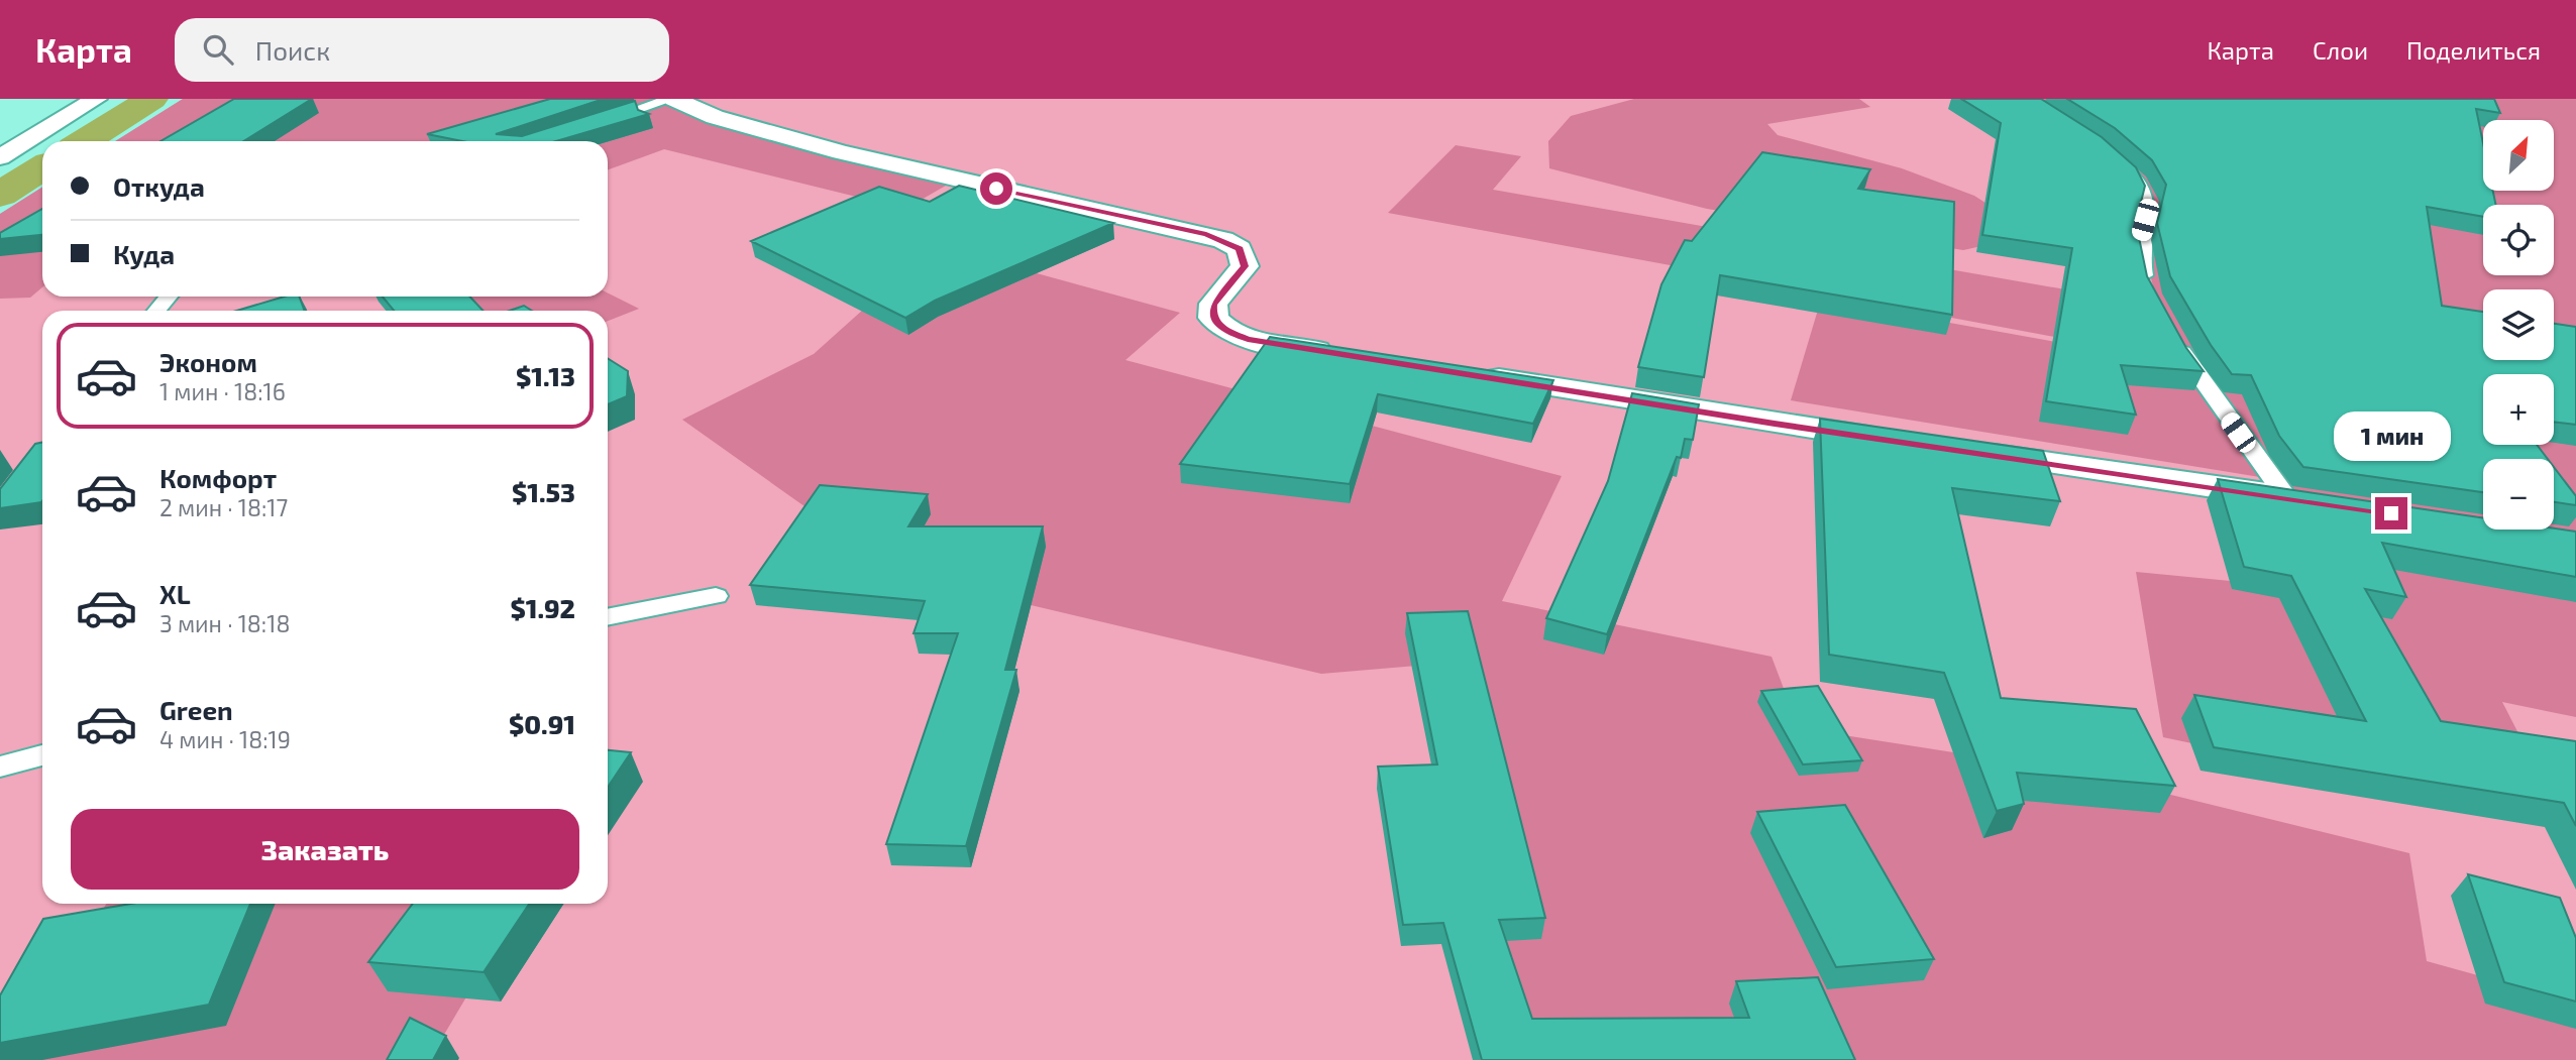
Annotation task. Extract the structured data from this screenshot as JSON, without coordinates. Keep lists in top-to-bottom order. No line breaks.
{"north":"top right","page":{"header":"Карта","search":"Поиск","nav":["Карта","Слои","Поделиться"],"map_buttons":["+","−"],"banner":["Откуда","Куда"],"list":[{"name":"Эконом","note":"1 мин · 18:16","value":"$1.13"},{"name":"Комфорт","note":"2 мин · 18:17","value":"$1.53"},{"name":"XL","note":"3 мин · 18:18","value":"$1.92"},{"name":"Green","note":"4 мин · 18:19","value":"$0.91"}],"bubble":"1 мин","buttons":"Заказать"}}
